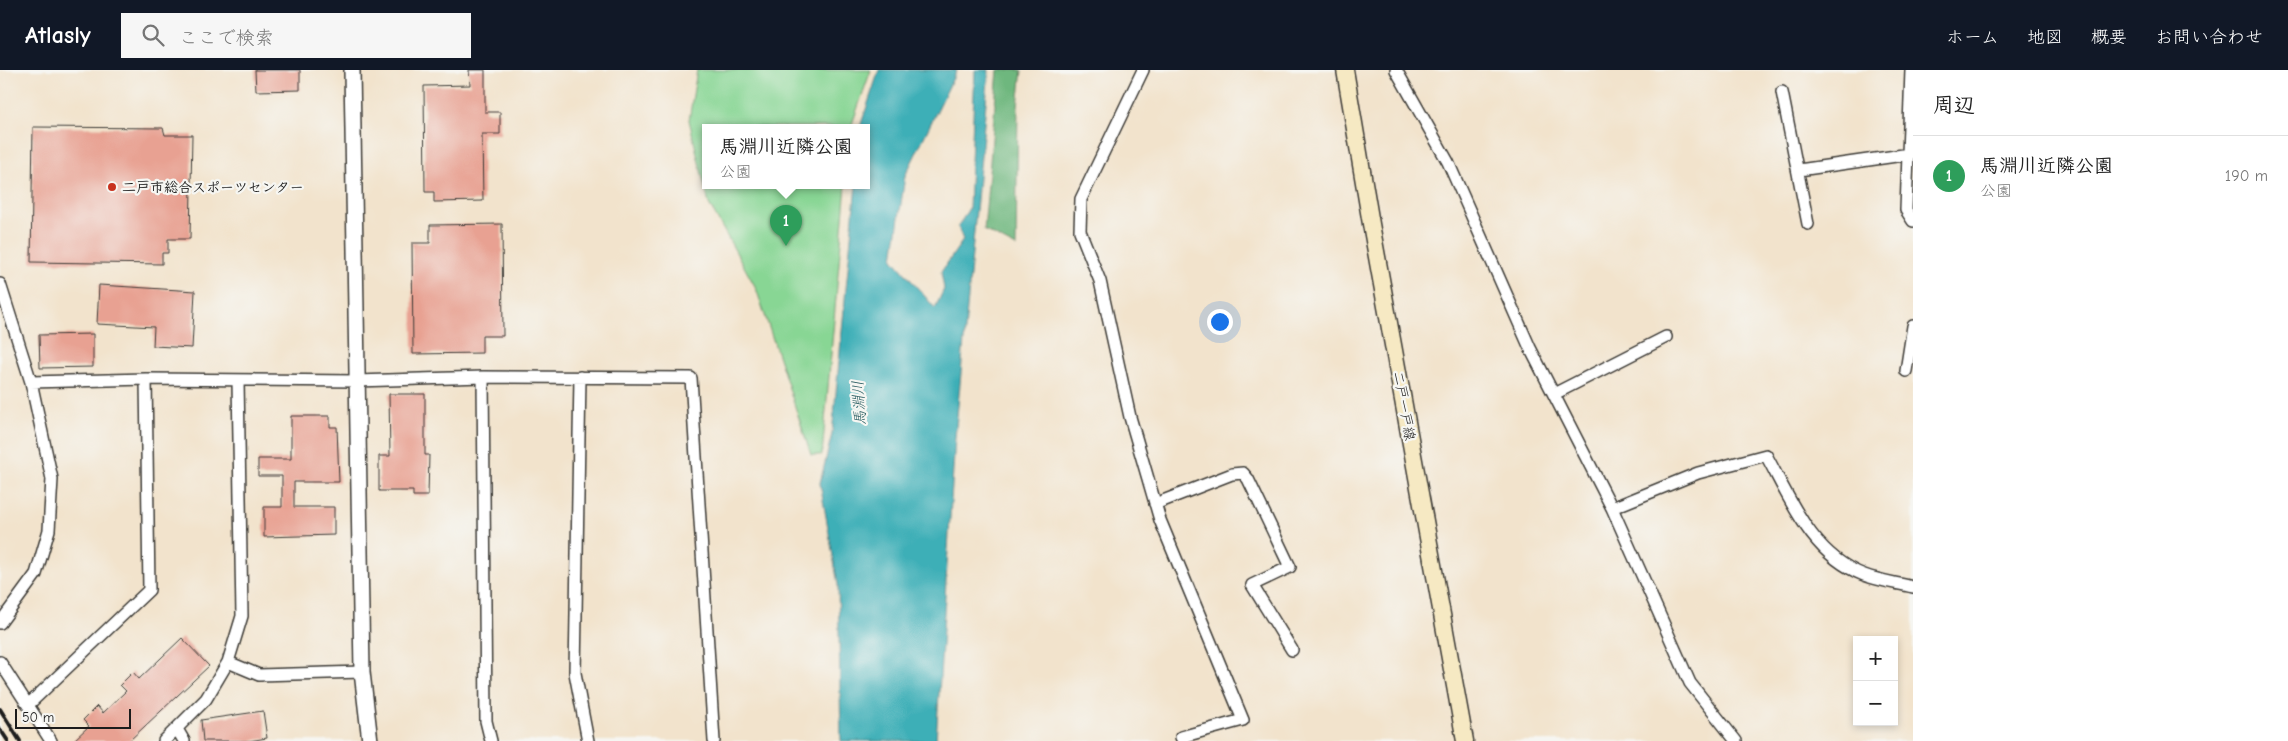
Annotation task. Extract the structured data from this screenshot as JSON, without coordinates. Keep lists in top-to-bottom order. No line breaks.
{"streets":{"main road":["二戸一戸線"]},"water":["馬淵川"],"places":["二戸市総合スポーツセンター"],"scale_bar":"50 m","page":{"header":"Atlasly","search":"ここで検索","nav":["ホーム","地図","概要","お問い合わせ"],"heading":"周辺","popup":["馬淵川近隣公園","公園"],"list":[{"mark":"1","name":"馬淵川近隣公園","note":"公園","value":"190 m"}],"pins":"1","map_buttons":["+","−"],"scale":"50 m"}}
